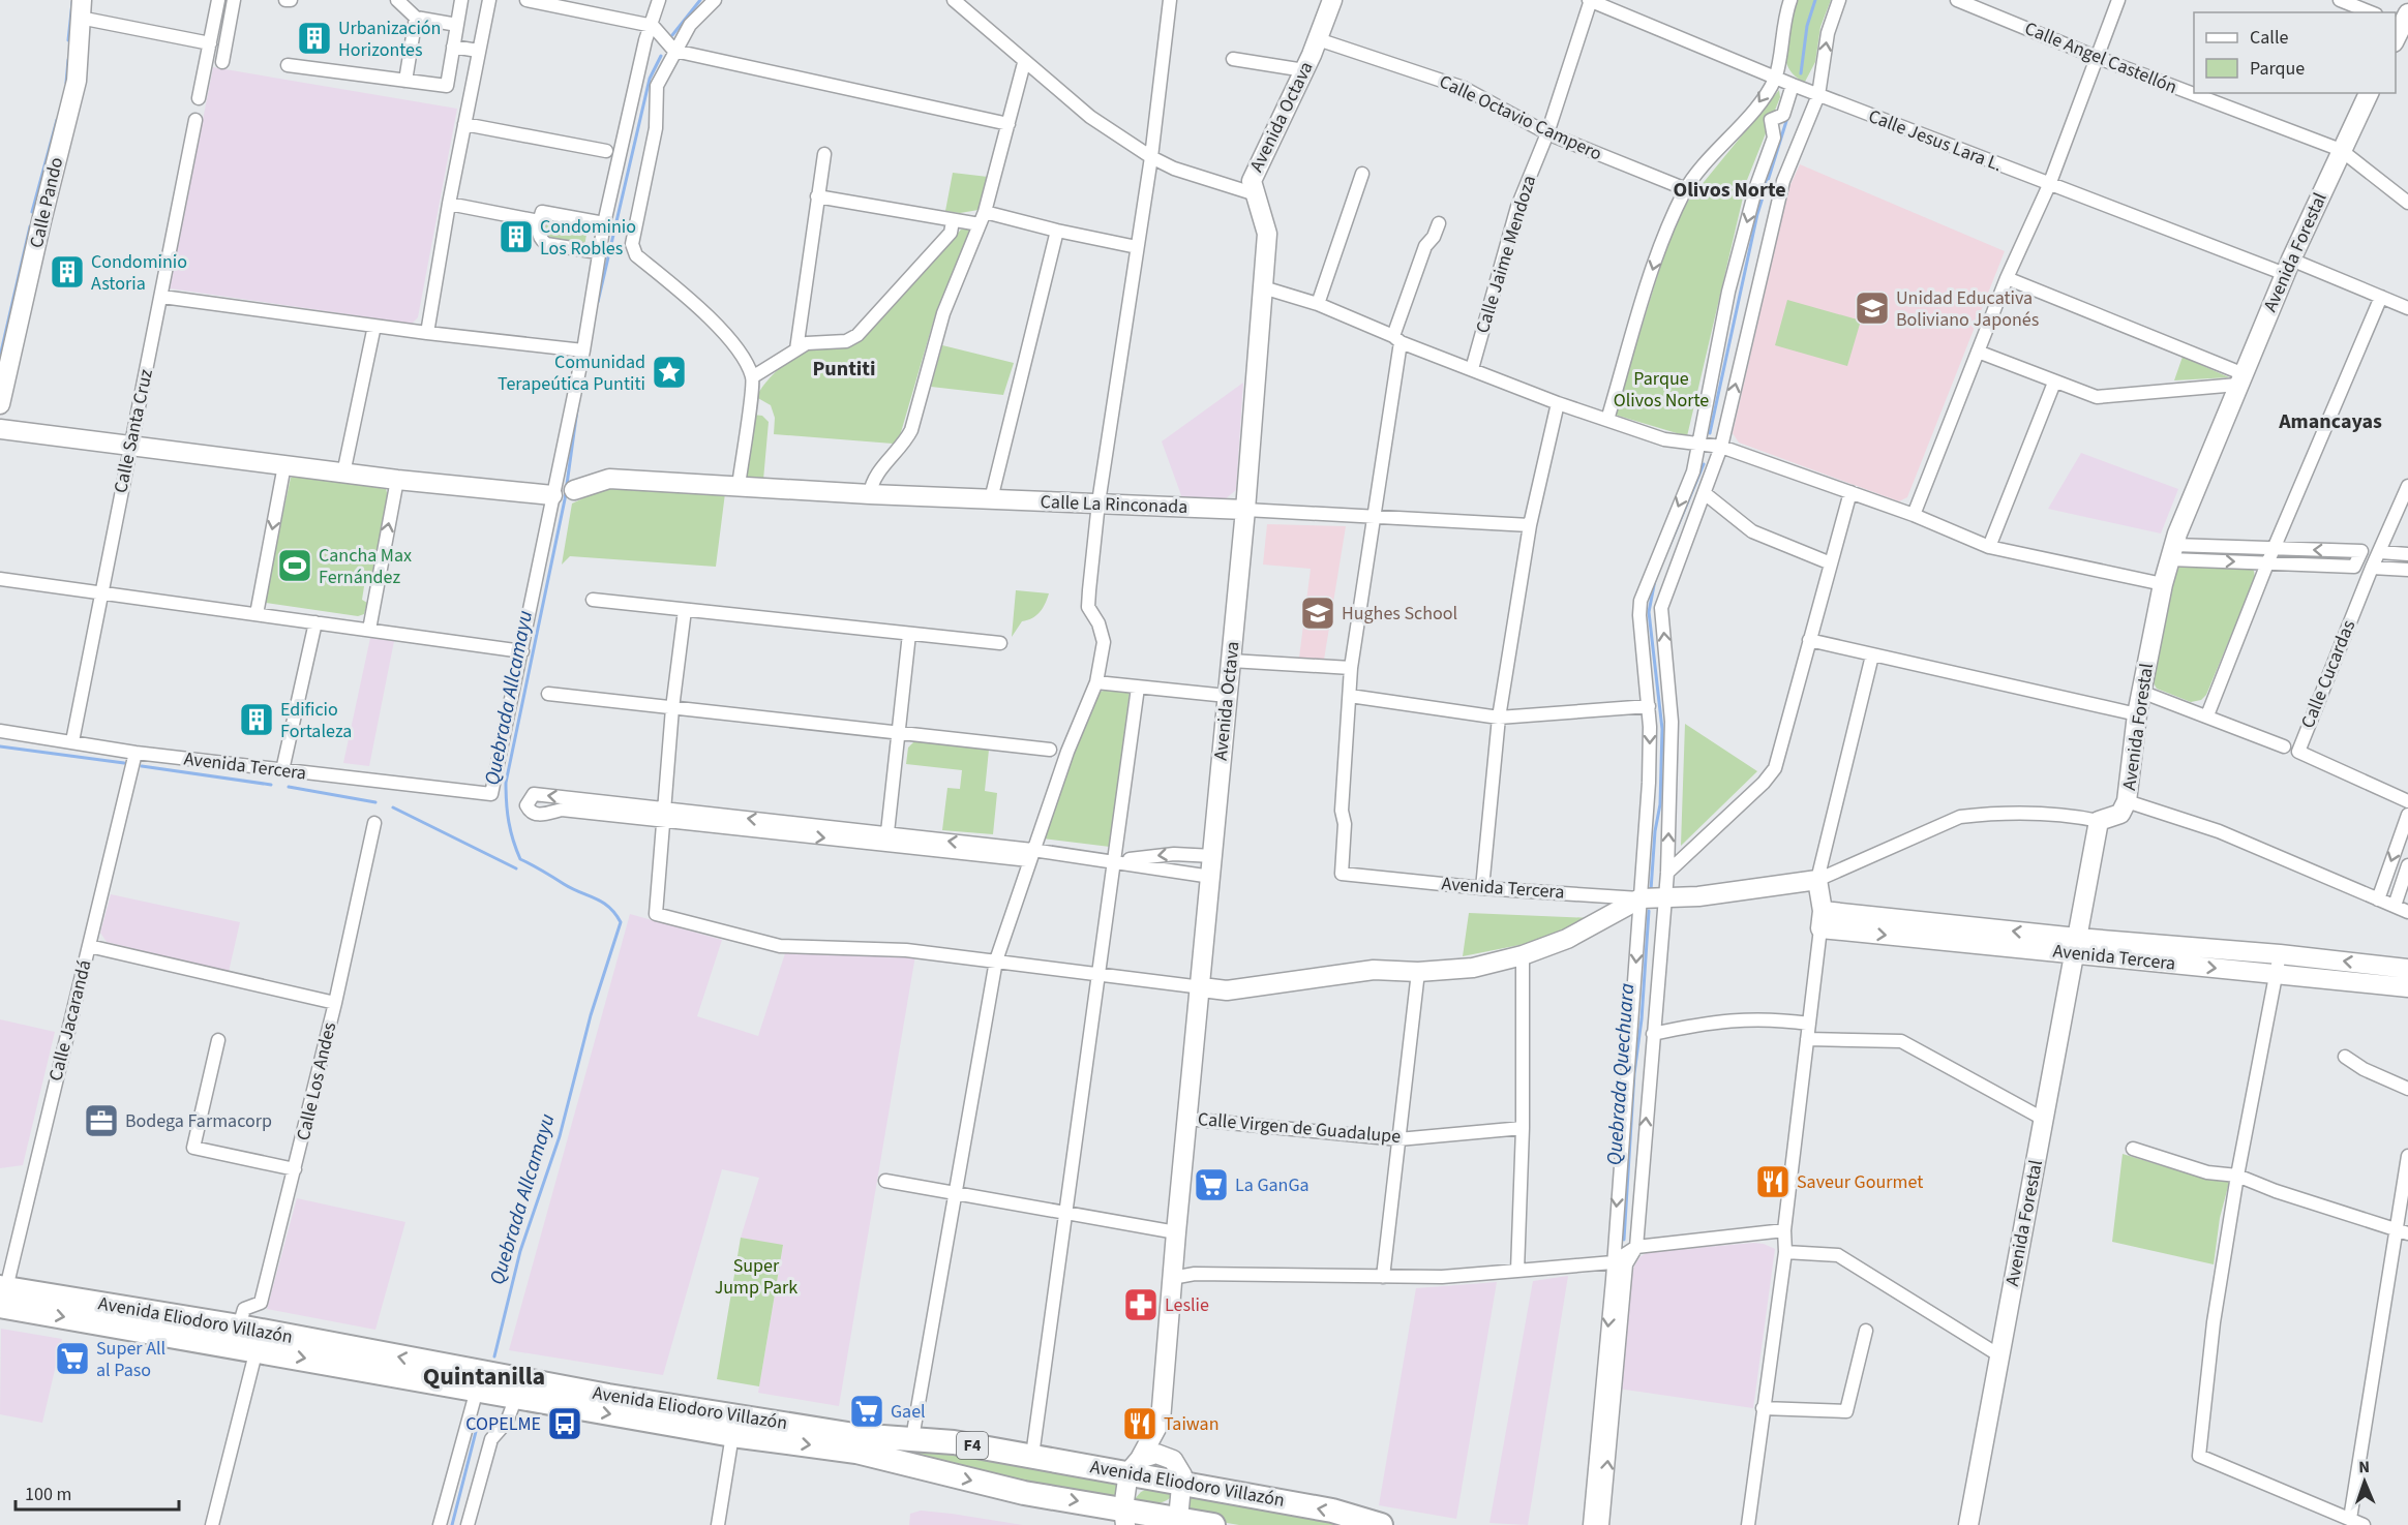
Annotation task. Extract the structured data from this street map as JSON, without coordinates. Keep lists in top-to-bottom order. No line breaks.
{"streets":{"highway":["Avenida Eliodoro Villazón","F4"],"street":["Calle Angel Castellón","Avenida Octava","Calle Octavio Campero","Calle Jesus Lara L.","Calle Pando","Avenida Forestal","Calle Jaime Mendoza","Calle Santa Cruz","Calle La Rinconada","Calle Cucardas","Avenida Tercera","Calle Jacarandá","Calle Los Andes","Calle Virgen de Guadalupe"]},"crossings":[["Calle Angel Castellón","Avenida Forestal"],["Avenida Octava","Calle Octavio Campero"],["Avenida Octava","Calle La Rinconada"],["Avenida Octava","Calle Virgen de Guadalupe"],["Avenida Octava","Avenida Eliodoro Villazón"],["Calle Octavio Campero","Calle Jaime Mendoza"],["Calle Jesus Lara L.","Avenida Forestal"],["Calle Jesus Lara L.","Calle Jaime Mendoza"],["Avenida Forestal","Avenida Tercera"],["Calle Santa Cruz","Avenida Tercera"],["Avenida Tercera","Calle Jacarandá"],["Calle Jacarandá","Avenida Eliodoro Villazón"],["Calle Los Andes","Avenida Eliodoro Villazón"]],"districts":["Olivos Norte","Puntiti","Amancayas","Quintanilla"],"water":["Quebrada Allcamayu","Quebrada Quechuara"],"parks":["Parque Olivos Norte","Super Jump Park"],"places":{"building":["Urbanización Horizontes","Condominio Los Robles","Condominio Astoria","Edificio Fortaleza"],"school or university":["Unidad Educativa Boliviano Japonés","Hughes School"],"place":["Comunidad Terapeútica Puntiti"],"sports":["Cancha Max Fernández"],"office":["Bodega Farmacorp"],"restaurant":["Saveur Gourmet","Taiwan"],"supermarket":["La GanGa","Super All al Paso","Gael"],"pharmacy":["Leslie"],"bus stop":["COPELME"]},"legend":["Calle","Parque"],"scale_bar":"100 m","north":"top"}
